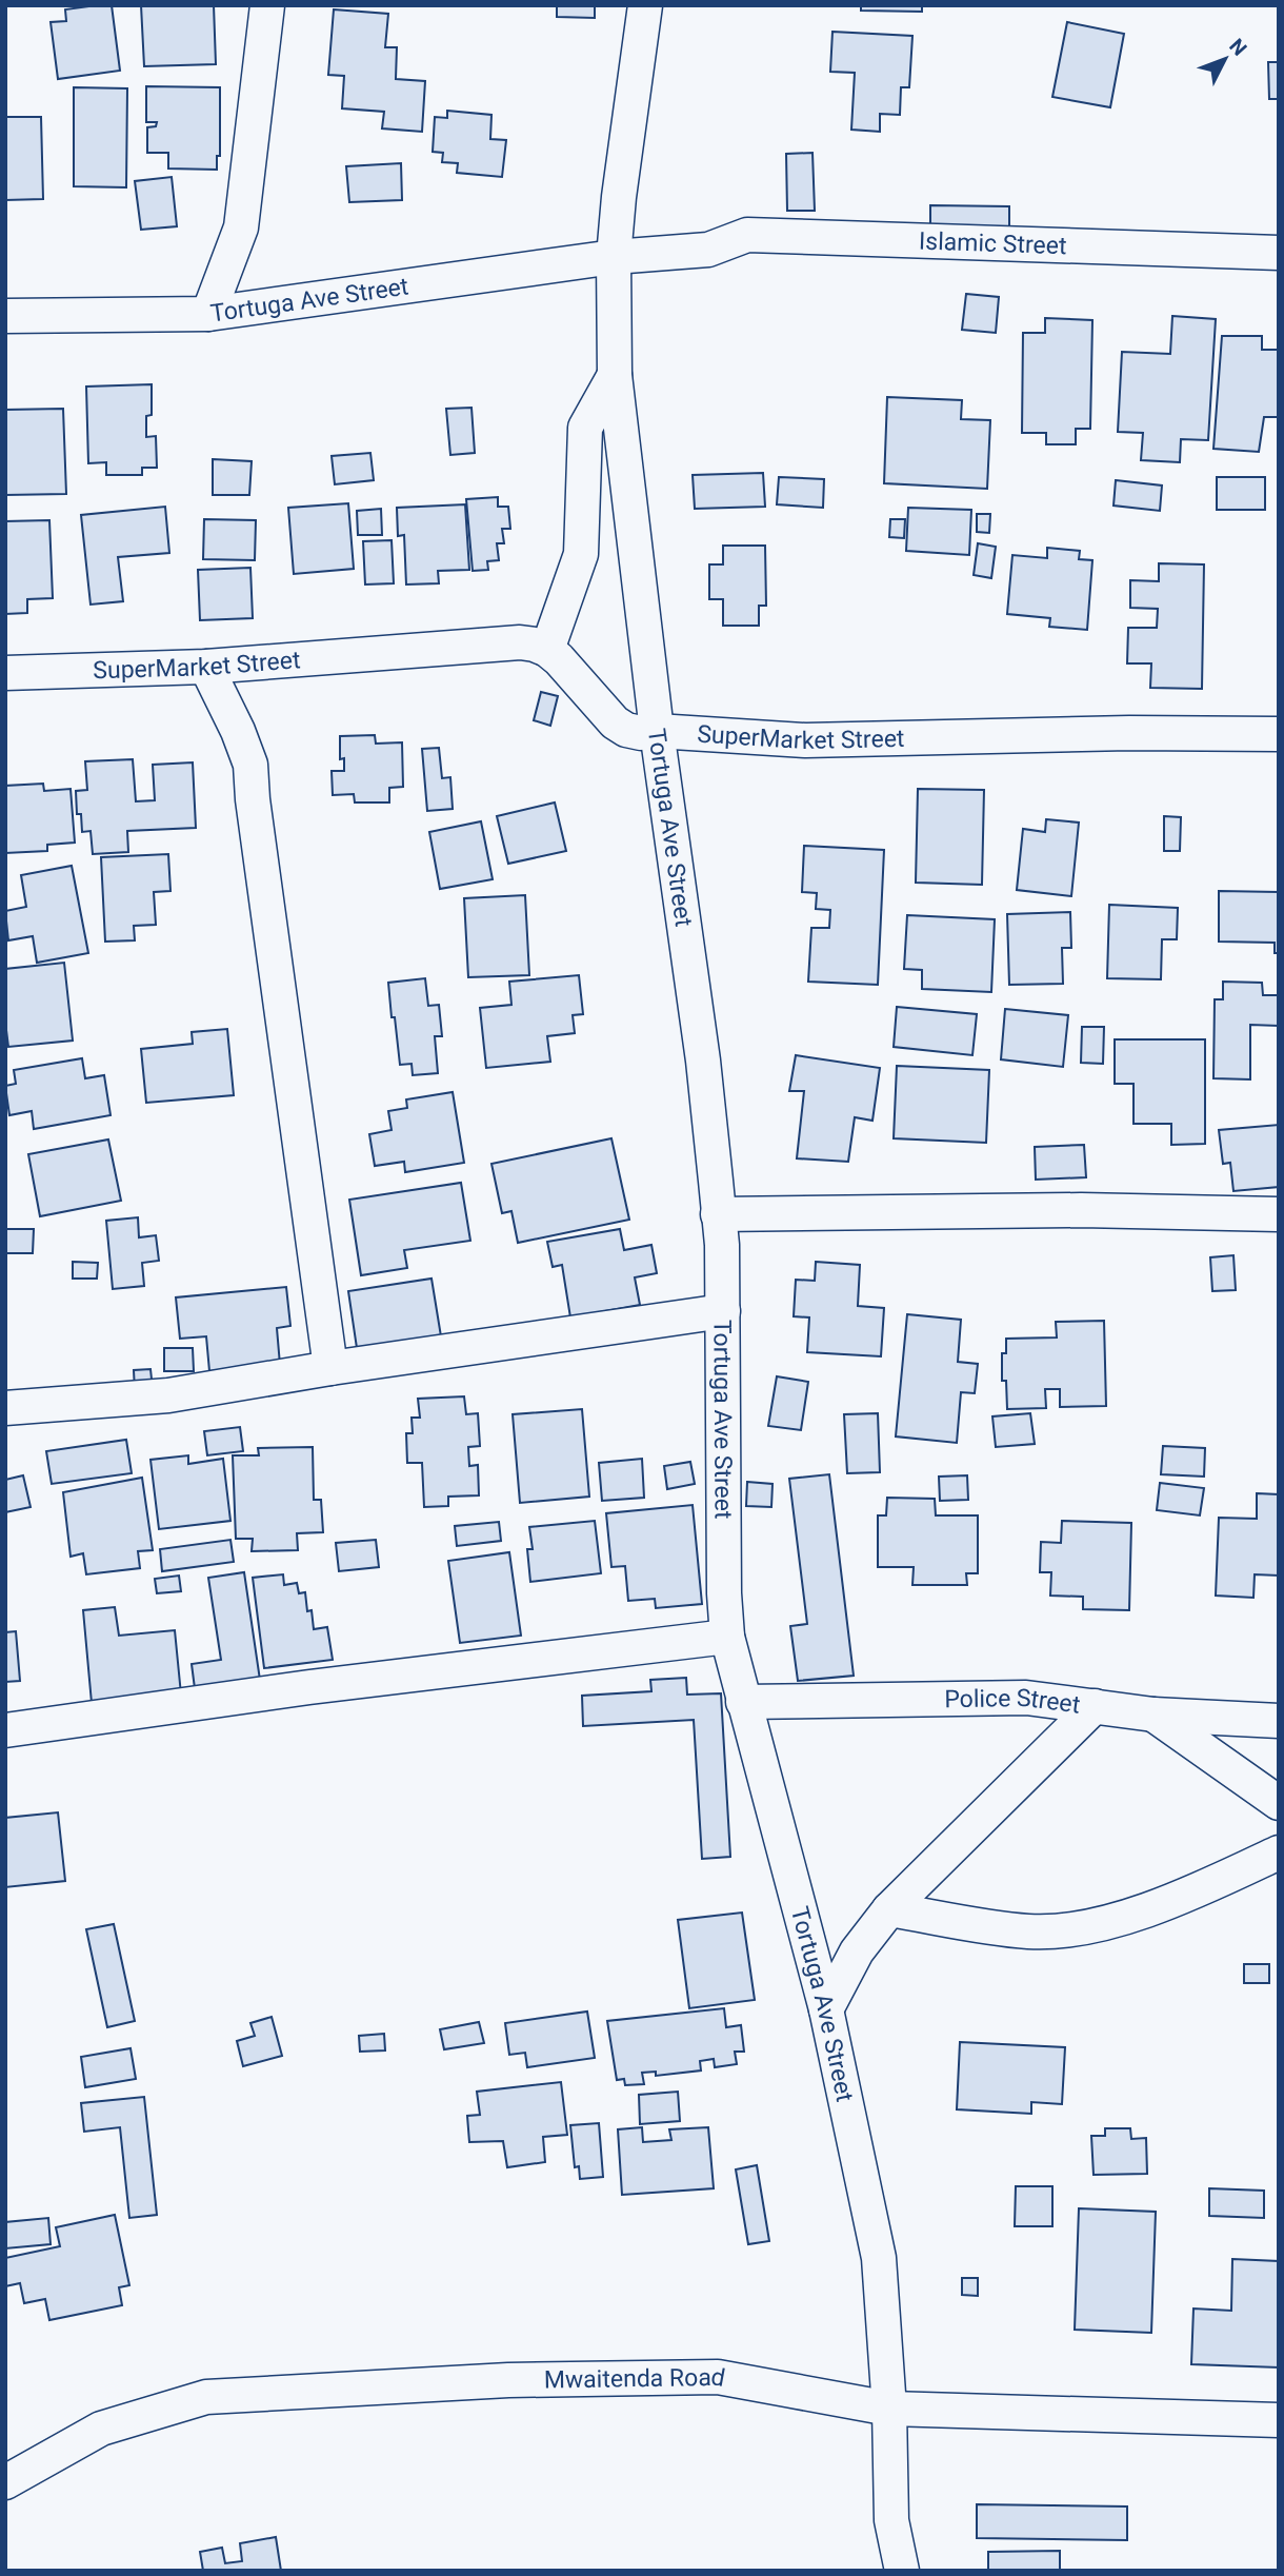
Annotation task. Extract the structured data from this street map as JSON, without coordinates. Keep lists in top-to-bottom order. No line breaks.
{"streets":{"street":["Islamic Street","Tortuga Ave Street","SuperMarket Street","Police Street","Mwaitenda Road"]},"crossings":[["Islamic Street","Tortuga Ave Street"],["Tortuga Ave Street","SuperMarket Street"],["Tortuga Ave Street","Police Street"],["Tortuga Ave Street","Mwaitenda Road"]],"north":"top right"}
